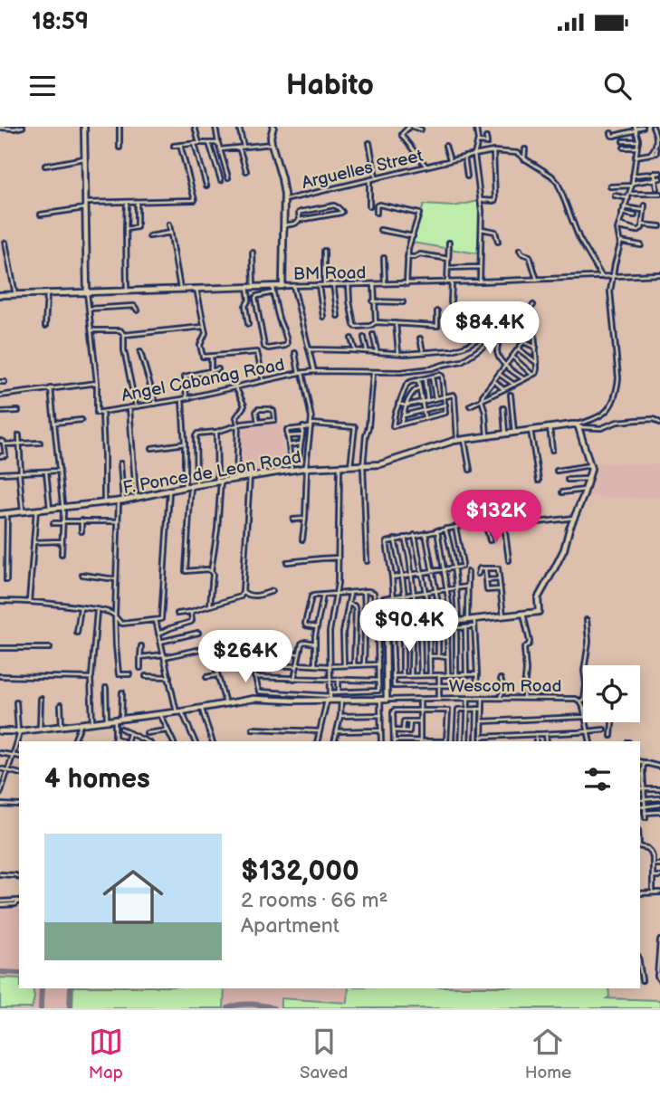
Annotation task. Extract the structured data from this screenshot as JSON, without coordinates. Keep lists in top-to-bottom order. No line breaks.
{"streets":{"street":["Arguelles Street","BM Road","Angel Cabanag Road","F. Ponce de Leon Road","Wescom Road"]},"crossings":[["Arguelles Street","BM Road"]],"page":{"status":"18:59","header":"Habito","price":["$84.4K","$132K","$90.4K","$264K"],"heading":"4 homes","list":[{"name":"$132,000","note":"2 rooms · 66 m² · Apartment"}],"tabs":["Map","Saved","Home"]}}
